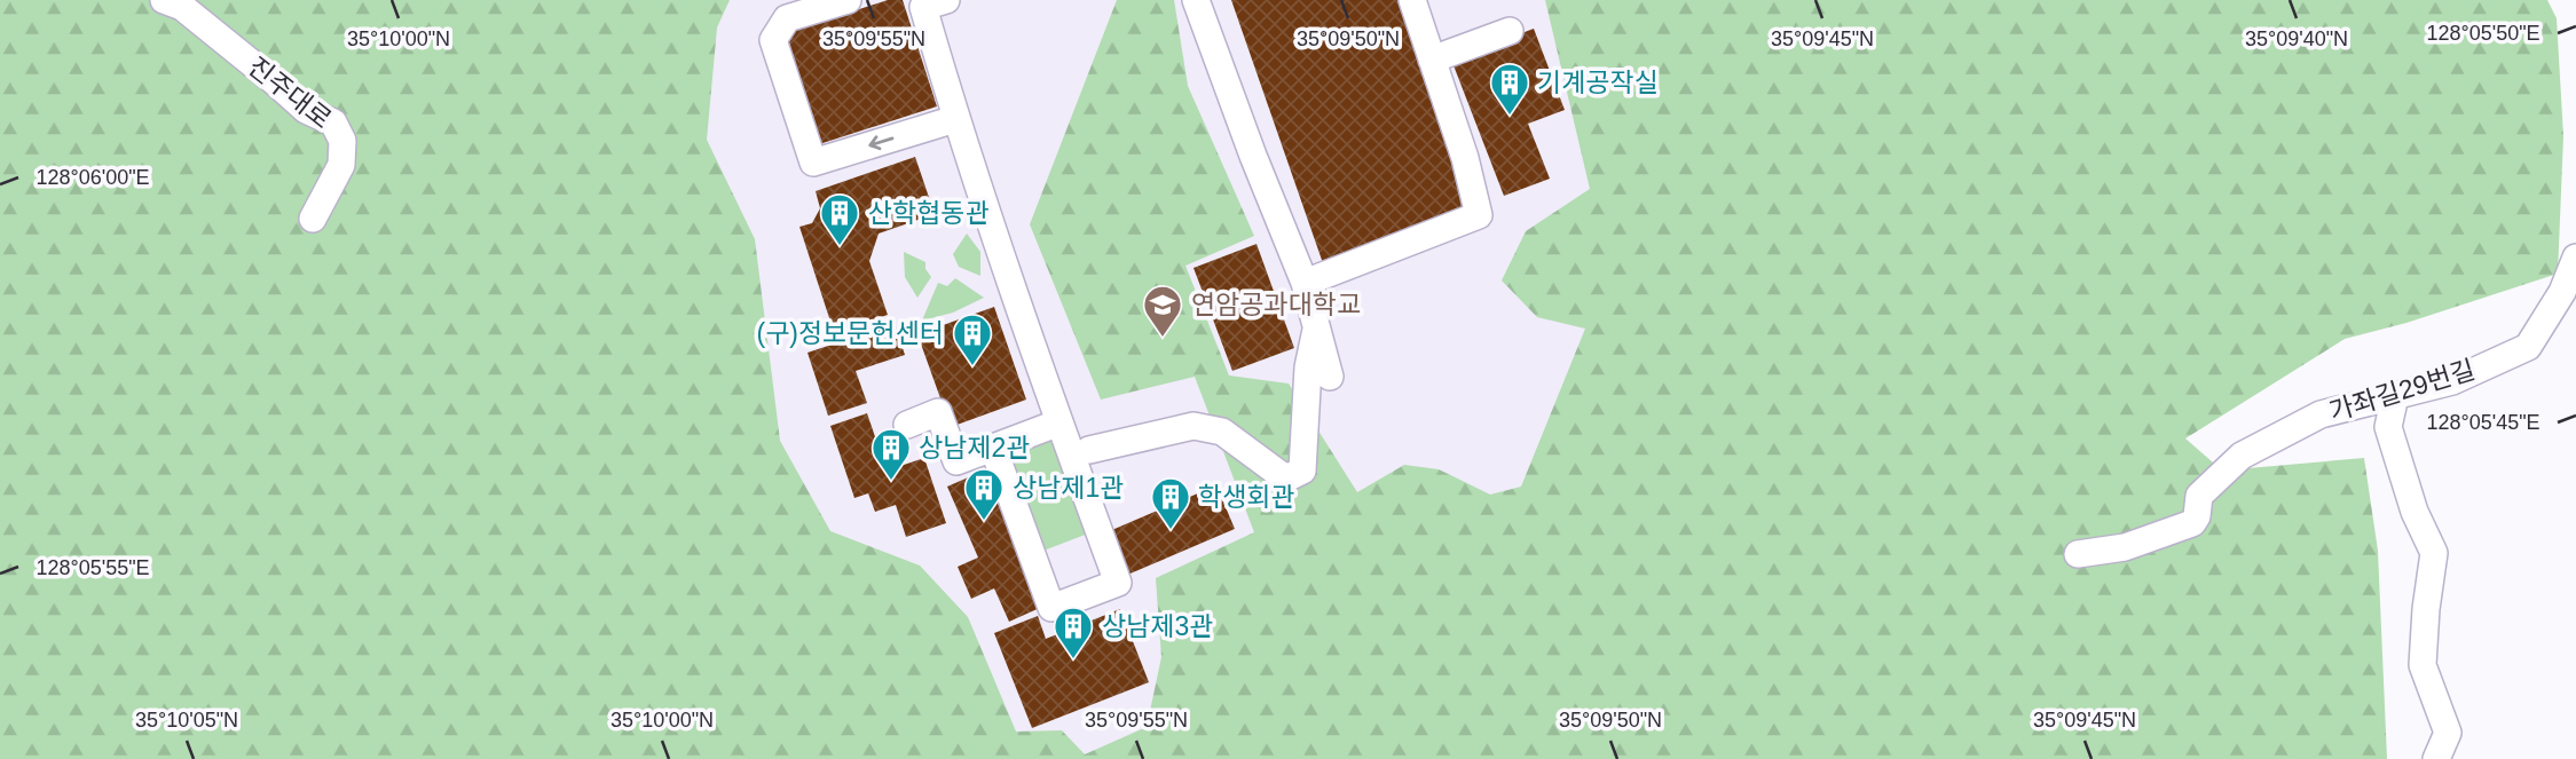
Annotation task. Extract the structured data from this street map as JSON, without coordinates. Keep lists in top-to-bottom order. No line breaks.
{"streets":{"street":["진주대로","가좌길29번길"]},"places":{"building":["기계공작실","산학협동관","(구)정보문헌센터","상남제2관","상남제1관","학생회관","상남제3관"],"school or university":["연암공과대학교"]},"coordinates":["128°05'50\"E","35°09'55\"N","35°09'50\"N","35°09'45\"N","35°09'40\"N","35°10'00\"N","128°06'00\"E","128°05'45\"E","128°05'55\"E","35°10'05\"N"]}
